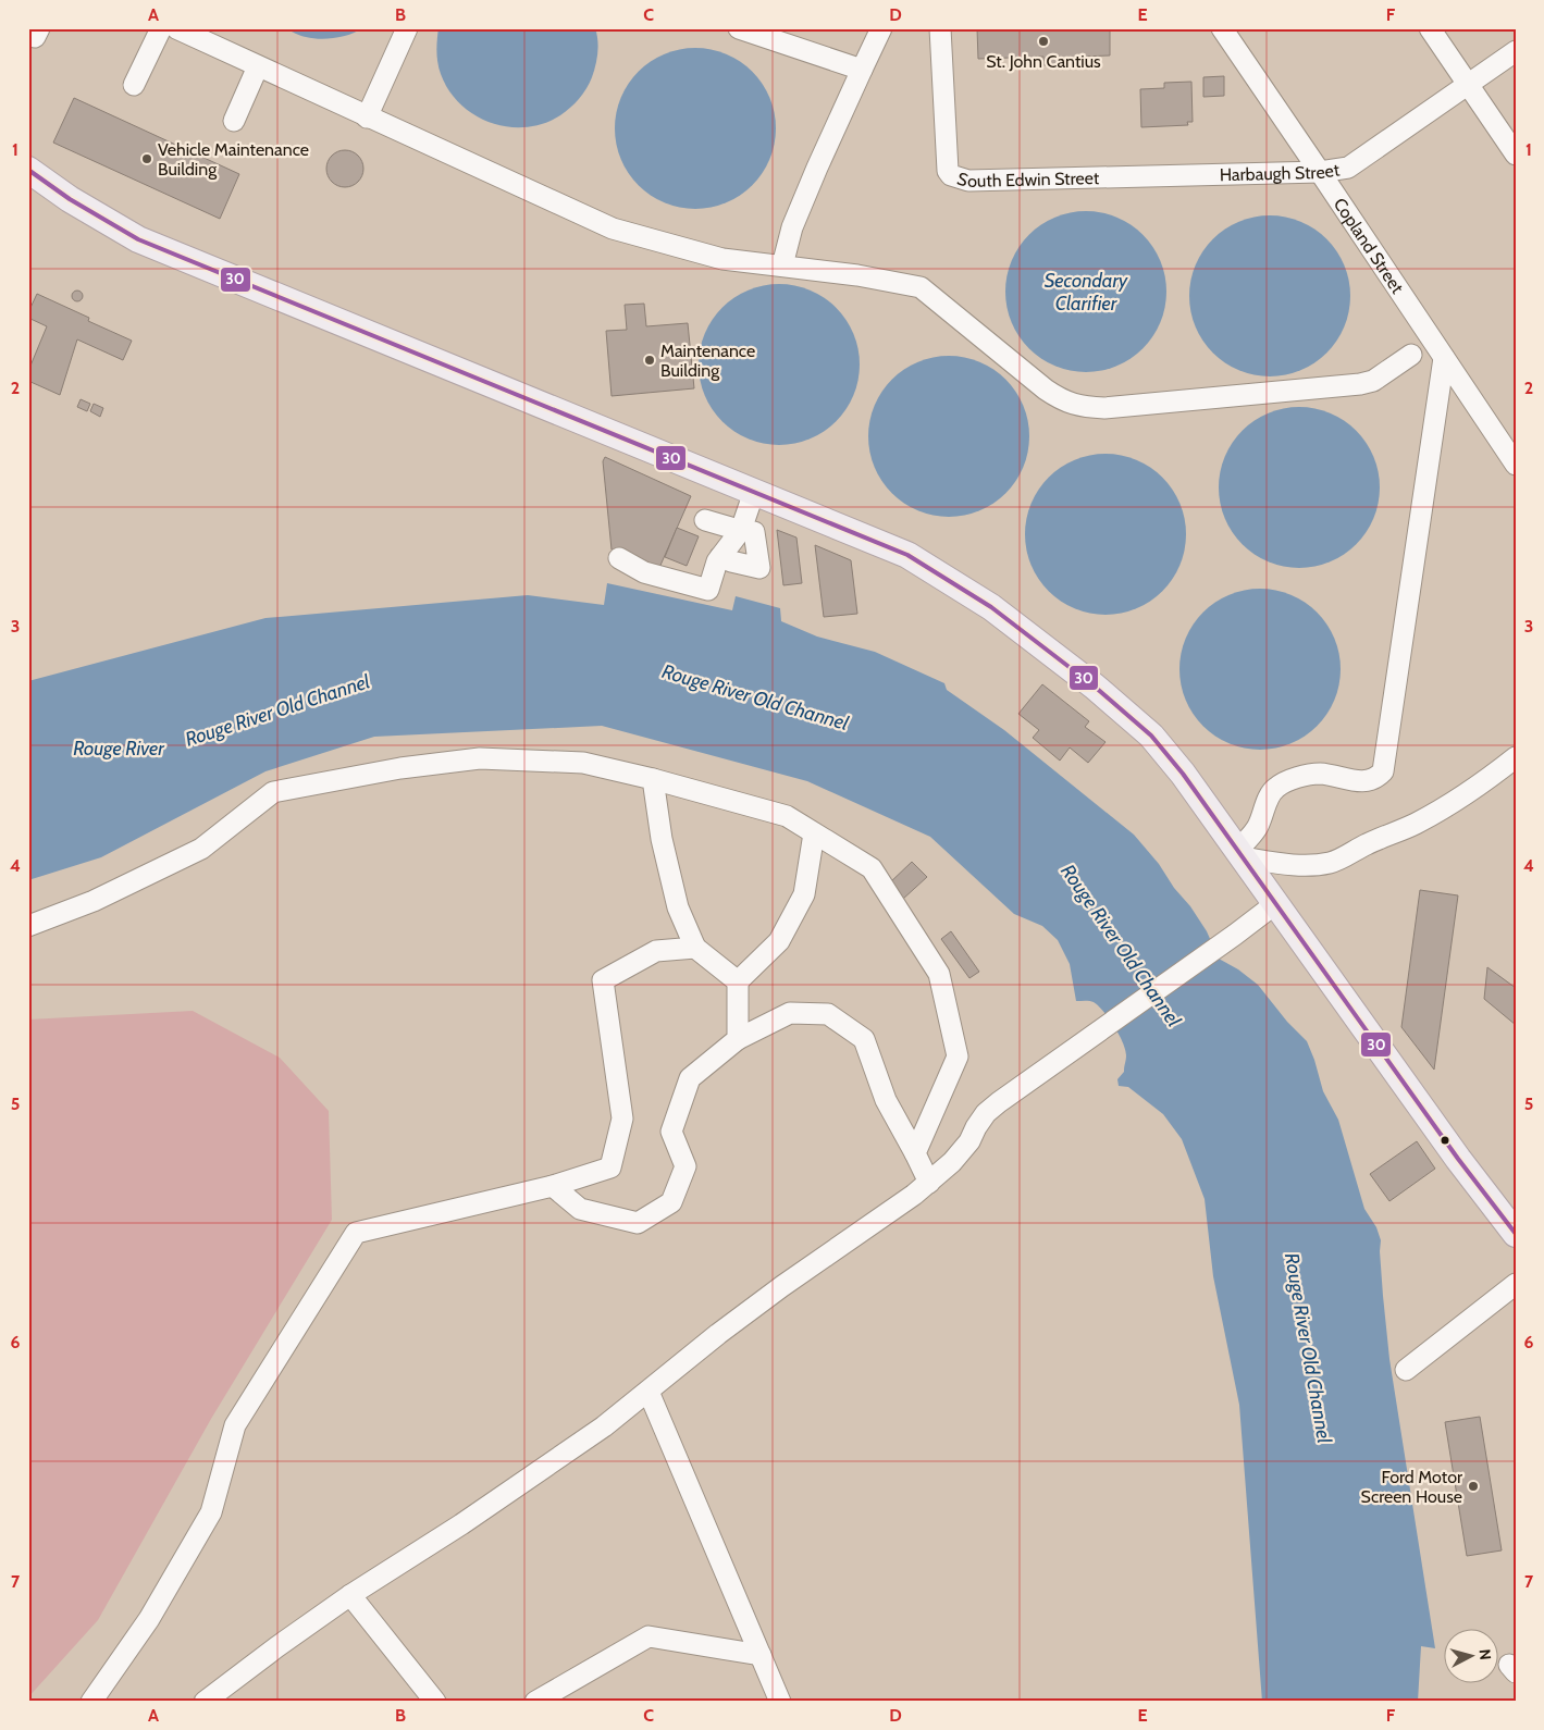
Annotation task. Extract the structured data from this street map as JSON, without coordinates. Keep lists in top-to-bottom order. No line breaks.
{"streets":{"street":["Harbaugh Street","South Edwin Street","Copland Street"]},"crossings":[["Harbaugh Street","South Edwin Street"],["Harbaugh Street","Copland Street"]],"water":["Secondary Clarifier","Rouge River Old Channel","Rouge River"],"places":["St. John Cantius","Vehicle Maintenance Building","Maintenance Building","Ford Motor Screen House"],"lines":["transit line 30"],"north":"right","grid":{"columns":["A","B","C","D","E","F"],"rows":["1","2","3","4","5","6","7"]}}
